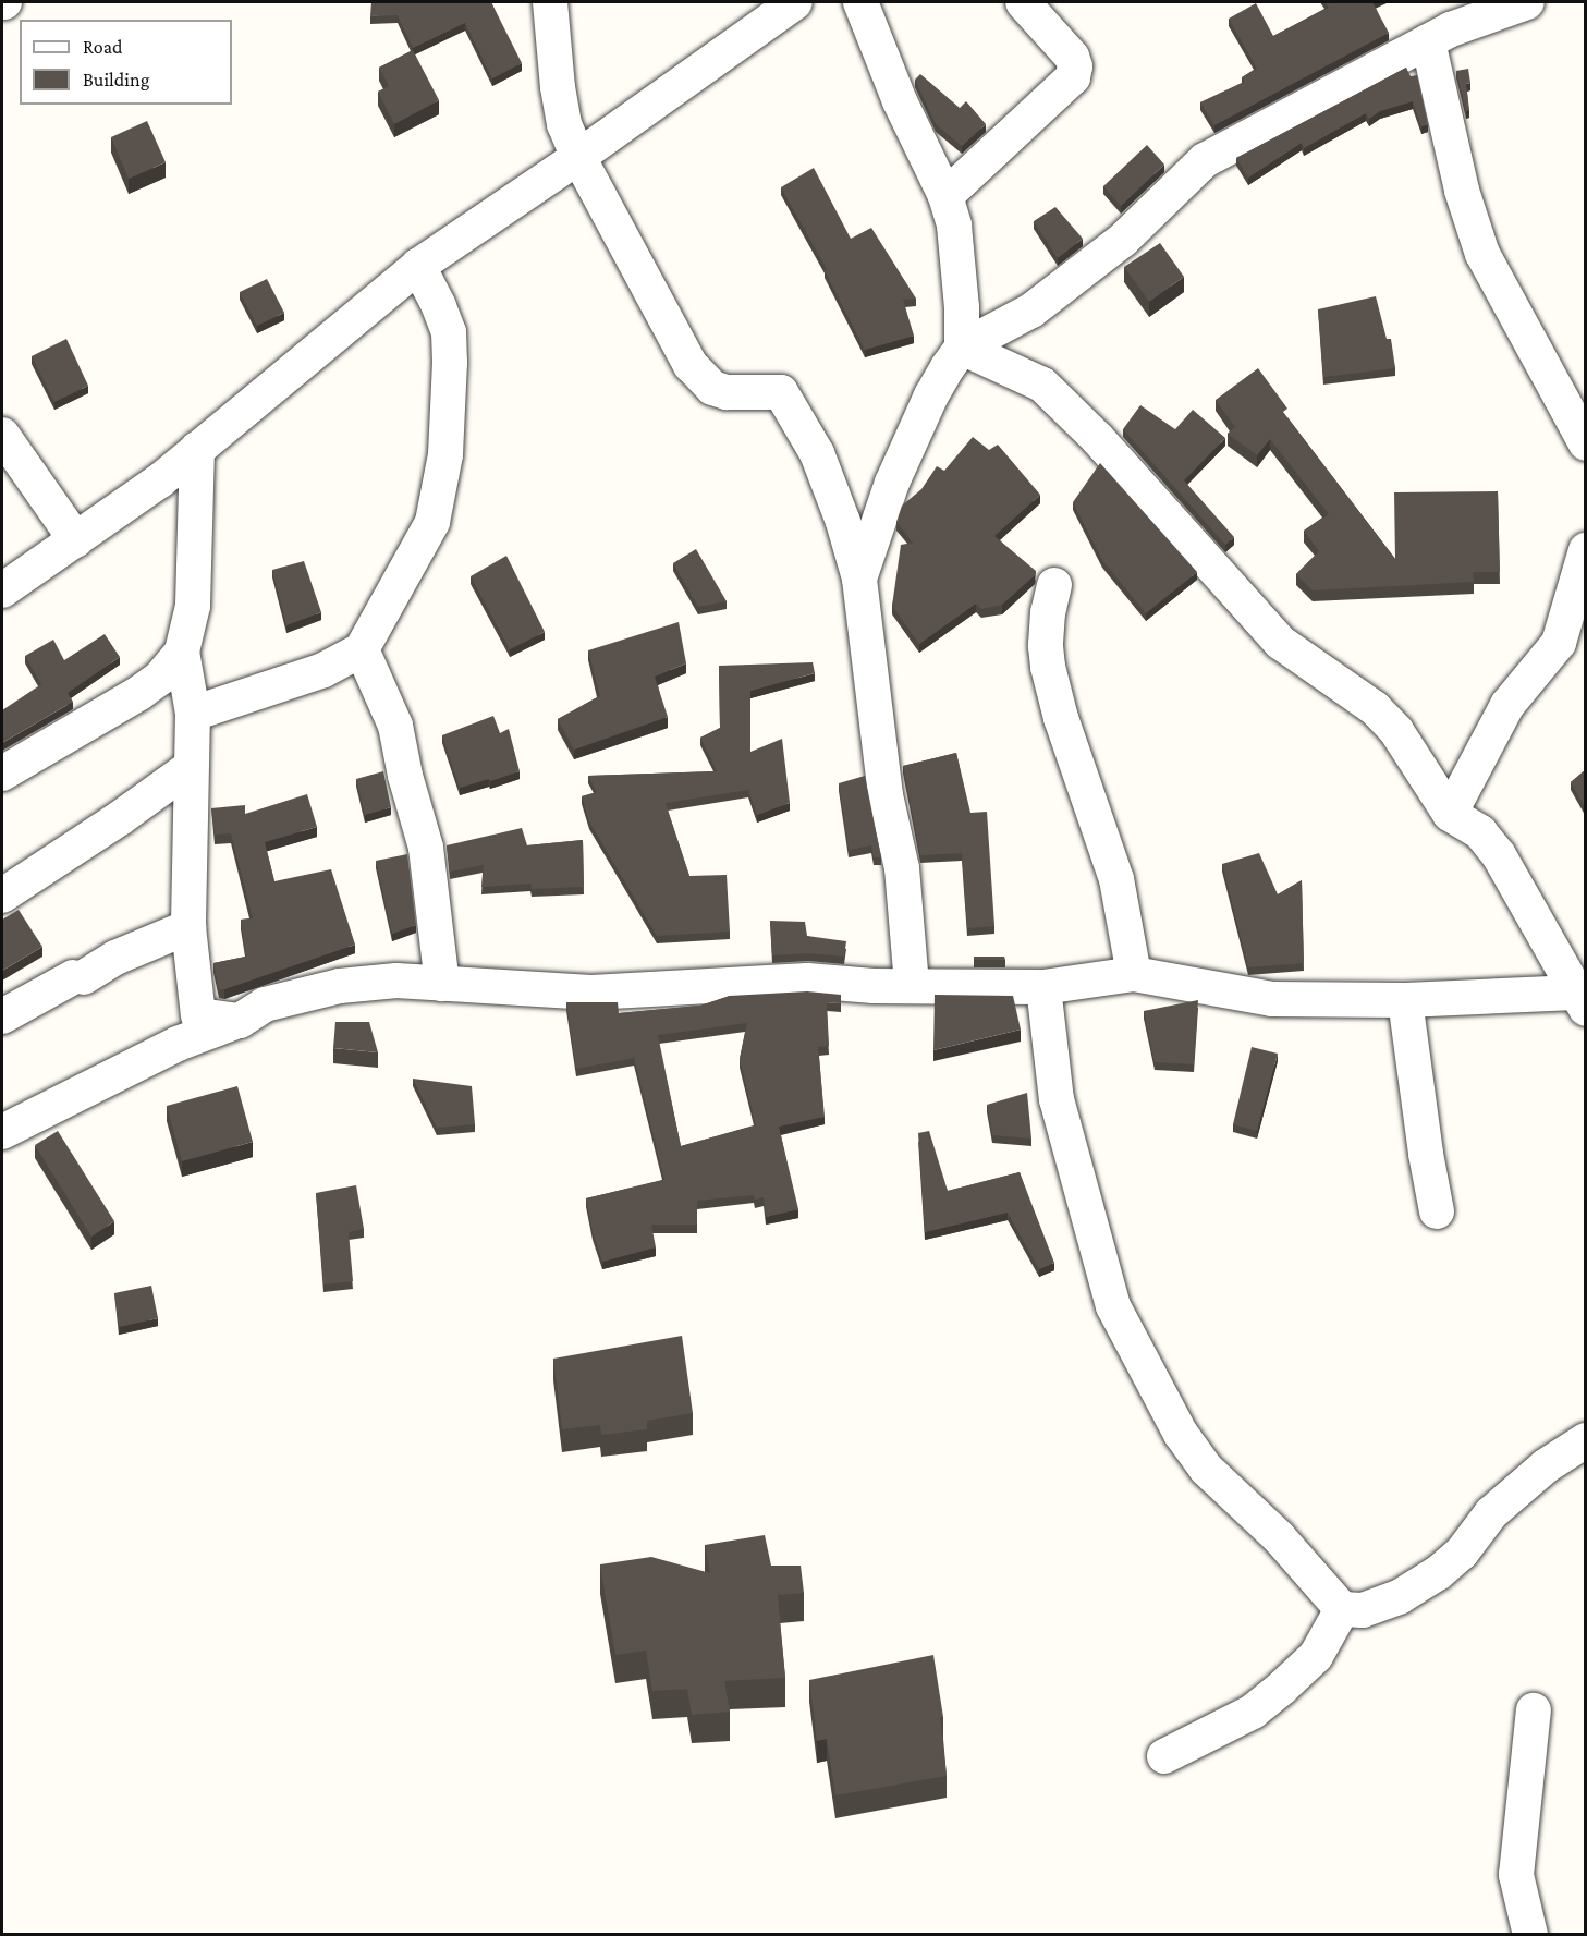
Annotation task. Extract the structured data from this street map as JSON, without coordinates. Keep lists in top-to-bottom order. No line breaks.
{"legend":["Road","Building"]}
